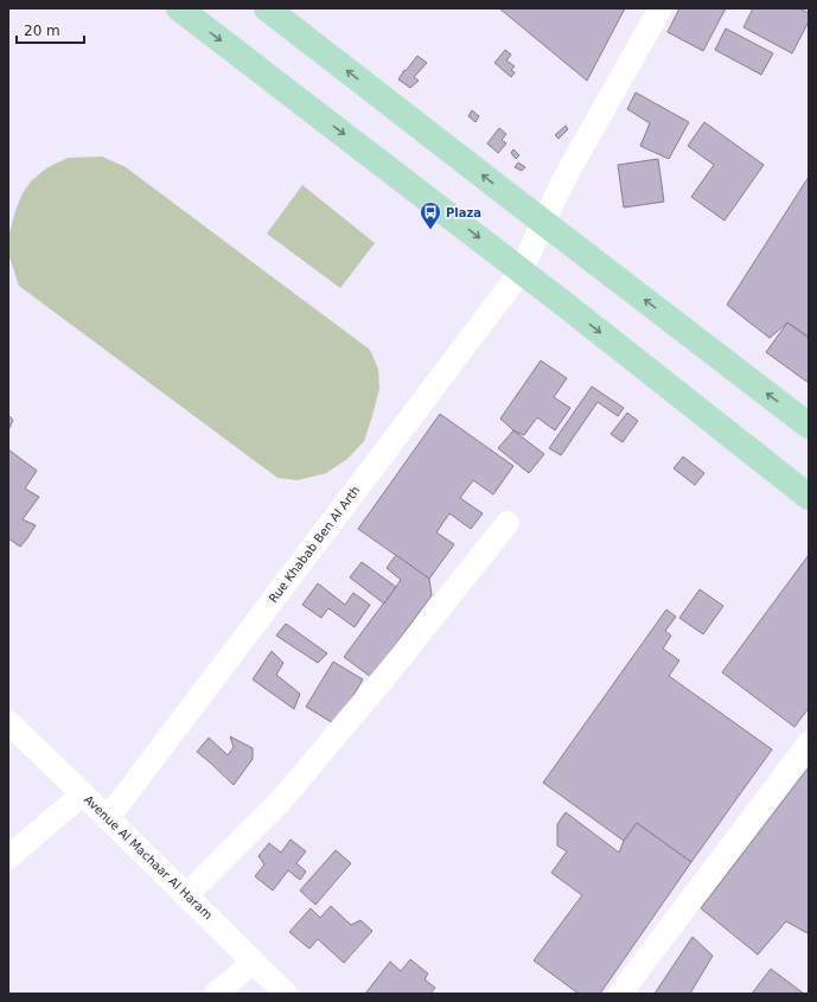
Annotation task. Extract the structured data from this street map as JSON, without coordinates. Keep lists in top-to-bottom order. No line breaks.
{"streets":{"street":["Rue Khabab Ben Al Arth","Avenue Al Machaar Al Haram"]},"crossings":[["Rue Khabab Ben Al Arth","Avenue Al Machaar Al Haram"]],"places":{"bus stop":["Plaza"]},"scale_bar":"20 m"}
